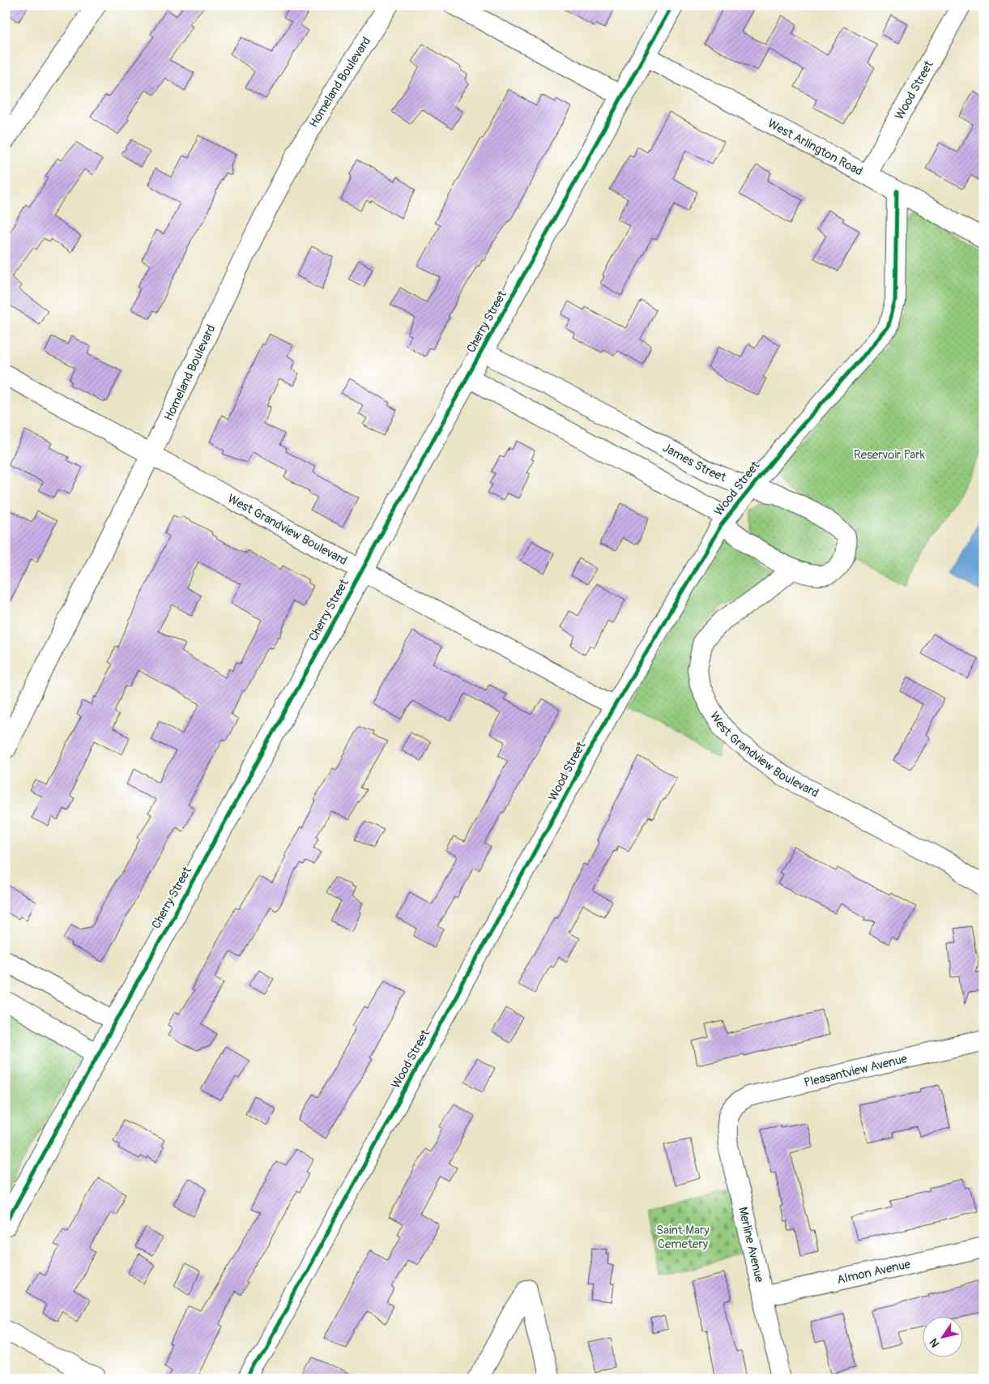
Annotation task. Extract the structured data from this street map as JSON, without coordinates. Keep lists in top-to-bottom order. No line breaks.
{"streets":{"street":["Homeland Boulevard","Wood Street","West Arlington Road","Cherry Street","James Street","West Grandview Boulevard","Pleasantview Avenue","Merline Avenue","Almon Avenue"]},"crossings":[["Homeland Boulevard","West Grandview Boulevard"],["Wood Street","West Arlington Road"],["Wood Street","James Street"],["Wood Street","West Grandview Boulevard"],["West Arlington Road","Cherry Street"],["Cherry Street","James Street"],["Cherry Street","West Grandview Boulevard"],["James Street","West Grandview Boulevard"],["Pleasantview Avenue","Merline Avenue"],["Merline Avenue","Almon Avenue"]],"parks":["Reservoir Park","Saint Mary Cemetery"],"north":"bottom left"}
